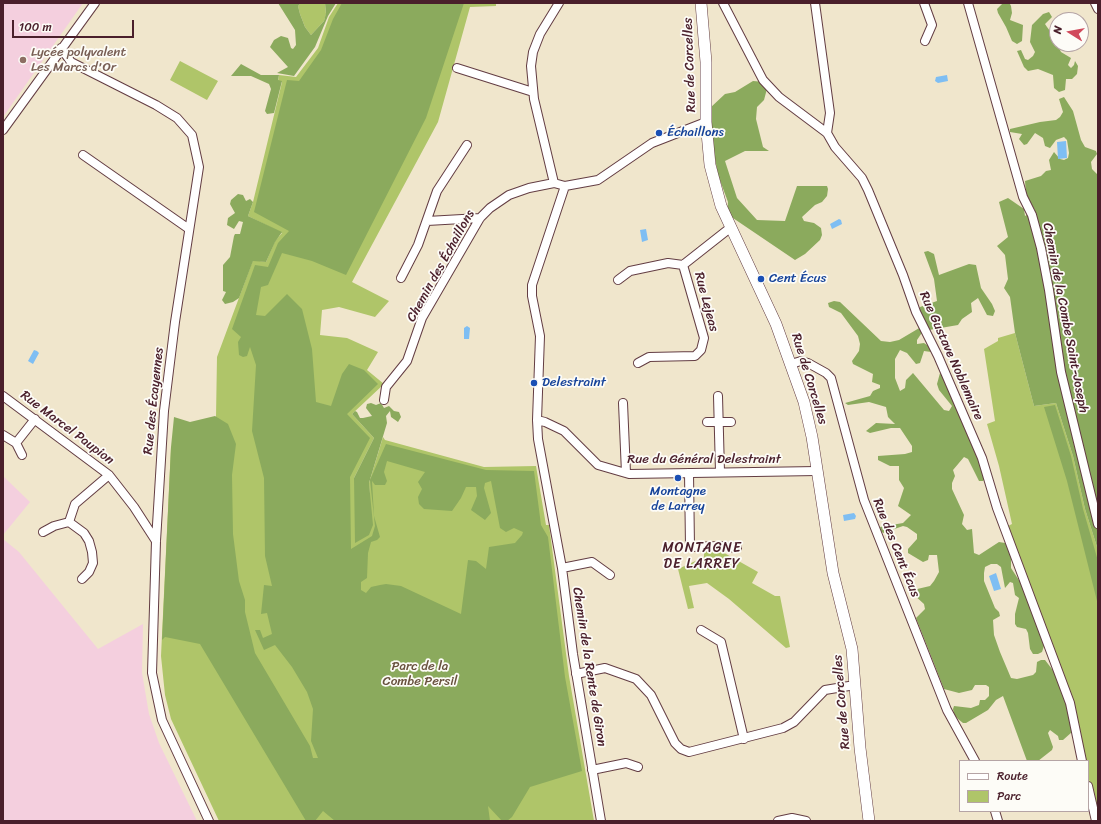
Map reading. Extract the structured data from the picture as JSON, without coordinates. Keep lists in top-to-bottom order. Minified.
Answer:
{"streets":{"main road":["Rue de Corcelles"],"street":["Chemin des Échaillons","Rue Lejeas","Chemin de la Combe Saint-Joseph","Rue Gustave Noblemaire","Rue des Écayennes","Rue Marcel Paupion","Rue du Général Delestraint","Rue des Cent Écus","Chemin de la Rente de Giron"]},"crossings":[["Rue de Corcelles","Chemin des Échaillons"],["Rue de Corcelles","Rue du Général Delestraint"],["Rue de Corcelles","Rue des Cent Écus"],["Chemin des Échaillons","Chemin de la Rente de Giron"],["Rue des Écayennes","Rue Marcel Paupion"],["Rue du Général Delestraint","Chemin de la Rente de Giron"]],"districts":["MONTAGNE DE LARREY"],"parks":["Parc de la Combe Persil"],"places":["Lycée polyvalent Les Marcs d'Or","Échaillons","Cent Écus","Delestraint","Montagne de Larrey"],"legend":["Route","Parc"],"scale_bar":"100 m","north":"left"}
